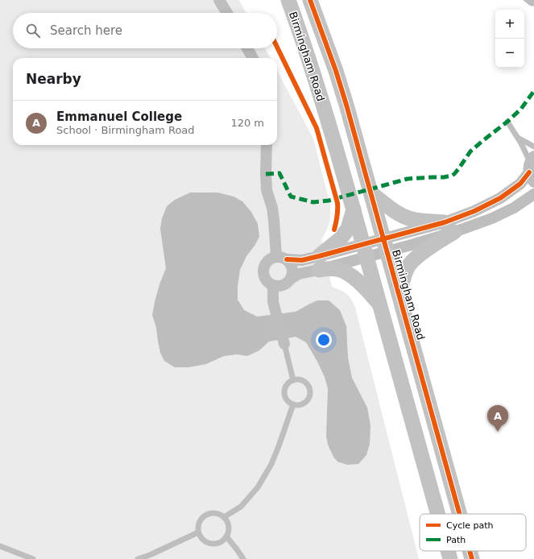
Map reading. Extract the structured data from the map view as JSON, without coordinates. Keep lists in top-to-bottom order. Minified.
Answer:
{"streets":{"street":["Birmingham Road"]},"legend":["Cycle path","Path"],"page":{"map_buttons":["+","−"],"search":"Search here","heading":"Nearby","list":[{"mark":"A","name":"Emmanuel College","note":"School · Birmingham Road","value":"120 m"}],"pins":"A"}}
